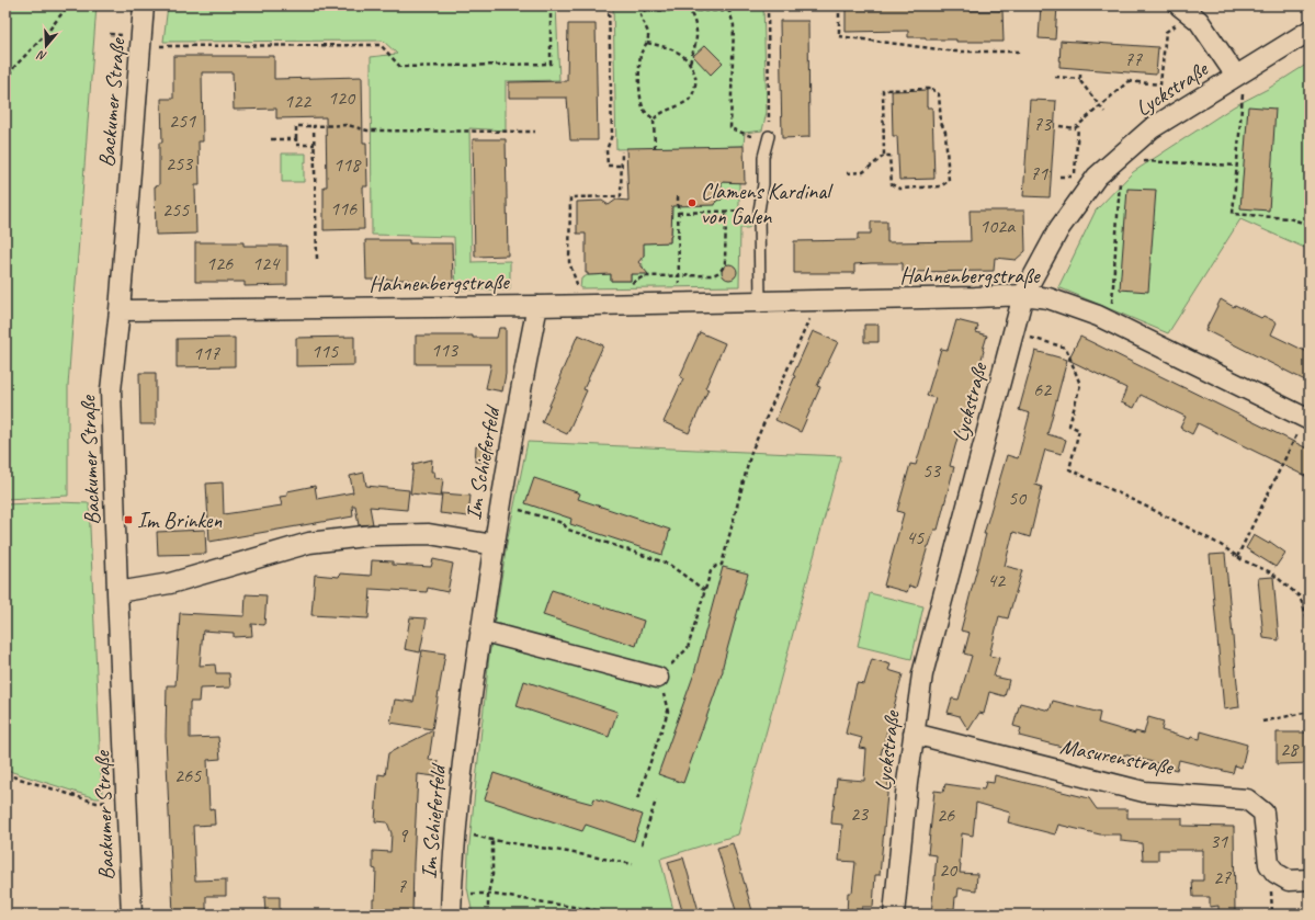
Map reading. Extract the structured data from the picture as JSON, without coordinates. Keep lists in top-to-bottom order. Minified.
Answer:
{"streets":{"street":["Lyckstraße","Backumer Straße","Hahnenbergstraße","Im Schieferfeld","Masurenstraße"]},"crossings":[["Lyckstraße","Hahnenbergstraße"],["Lyckstraße","Masurenstraße"],["Backumer Straße","Hahnenbergstraße"],["Hahnenbergstraße","Im Schieferfeld"]],"places":{"other":["Clamens Kardinal von Galen"],"transit":["Im Brinken"]},"house_numbers":["77","120","122","251","73","253","118","71","116","255","102a","126","124","113","115","117","62","53","50","45","42","28","265","23","26","9","31","20","27","7"],"north":"bottom"}
